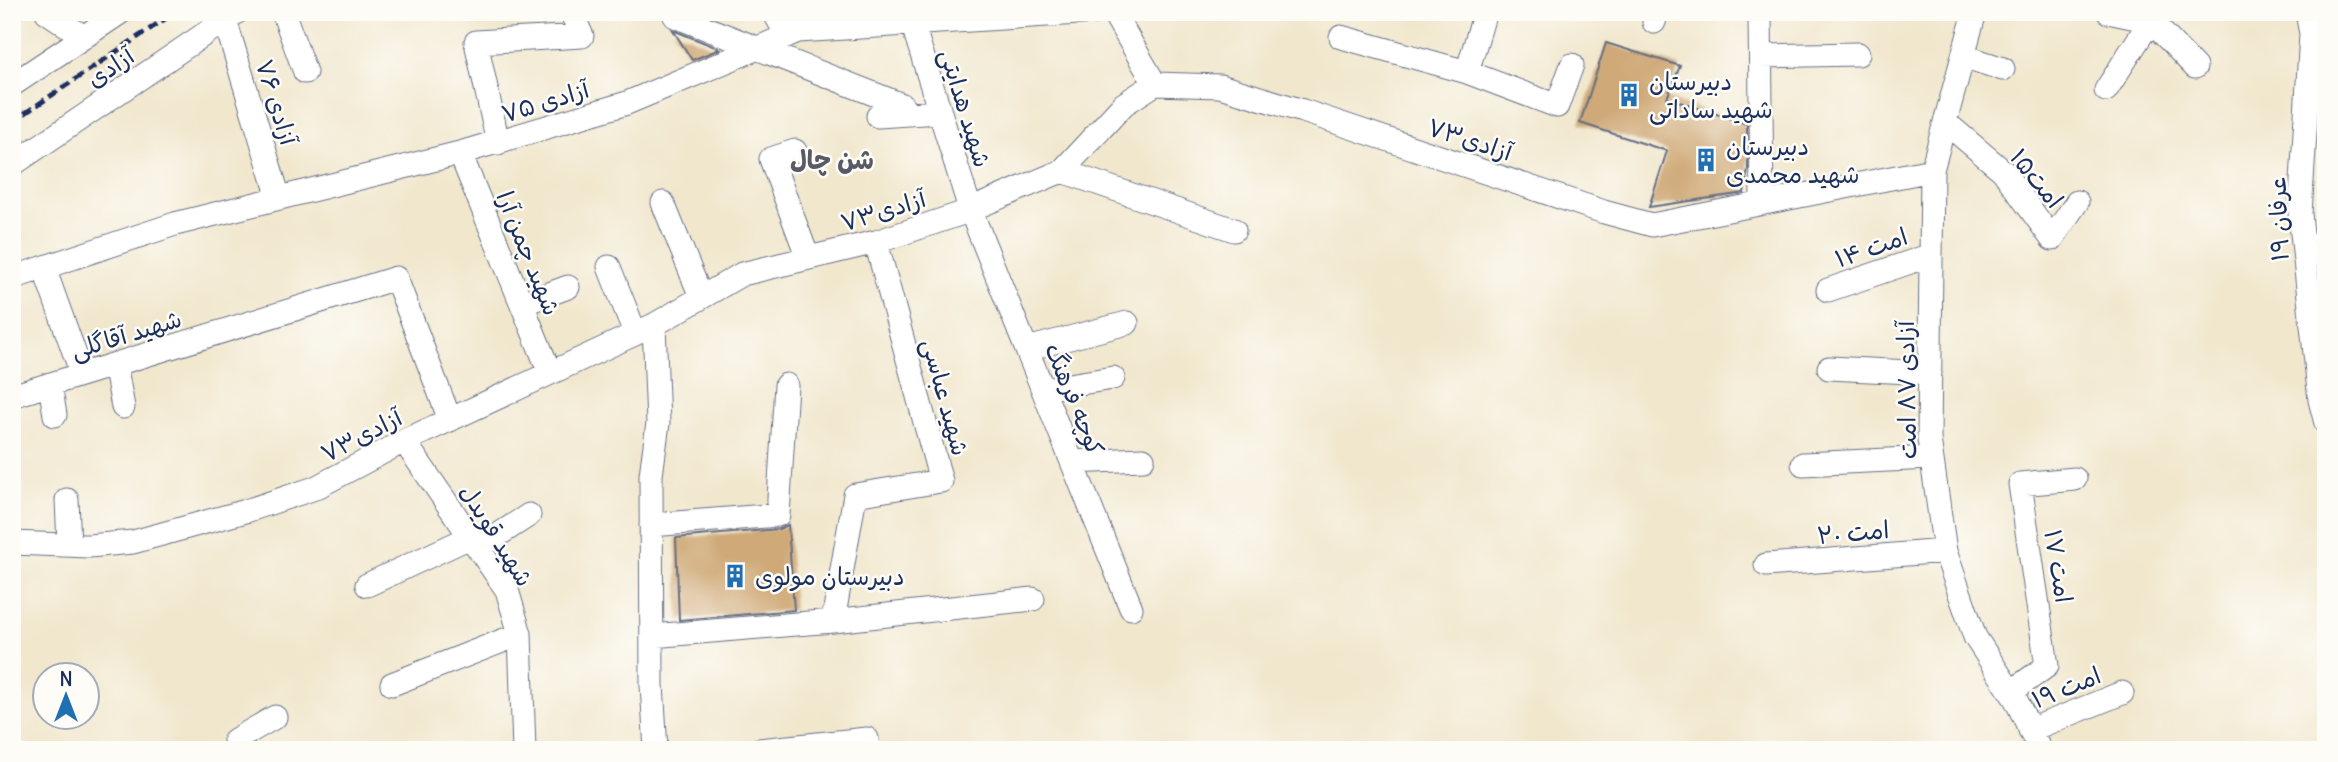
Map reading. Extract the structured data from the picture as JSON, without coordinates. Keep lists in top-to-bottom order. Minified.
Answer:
{"streets":{"street":["آزادی","آزادی ۷۵","آزادی ۷۶","شهید هدایتی","آزادی۷۳","امت۱۵","عرفان ۱۹","امت ۱۴","شهید چمن آرا","شهید آقاگلی","آزادی ۸۷ امت","شهید عباسی","کوچه فرهنگ","امت ۲۰","شهید قویدل","امت ۱۷","امت ۱۹"]},"crossings":[["آزادی","آزادی ۷۶"],["آزادی ۷۵","آزادی ۷۶"],["آزادی ۷۵","شهید هدایتی"],["آزادی ۷۵","شهید چمن آرا"],["شهید هدایتی","آزادی۷۳"],["شهید هدایتی","کوچه فرهنگ"],["آزادی۷۳","شهید چمن آرا"],["آزادی۷۳","شهید آقاگلی"],["آزادی۷۳","آزادی ۸۷ امت"],["آزادی۷۳","شهید عباسی"],["آزادی۷۳","کوچه فرهنگ"],["آزادی۷۳","شهید قویدل"],["امت۱۵","آزادی ۸۷ امت"],["امت ۱۴","آزادی ۸۷ امت"],["آزادی ۸۷ امت","امت ۲۰"],["آزادی ۸۷ امت","امت ۱۷"],["آزادی ۸۷ امت","امت ۱۹"]],"districts":["شن چال"],"places":{"building":["دبیرستان شهید ساداتی","دبیرستان شهید محمدی","دبیرستان مولوی"]},"north":"top"}
